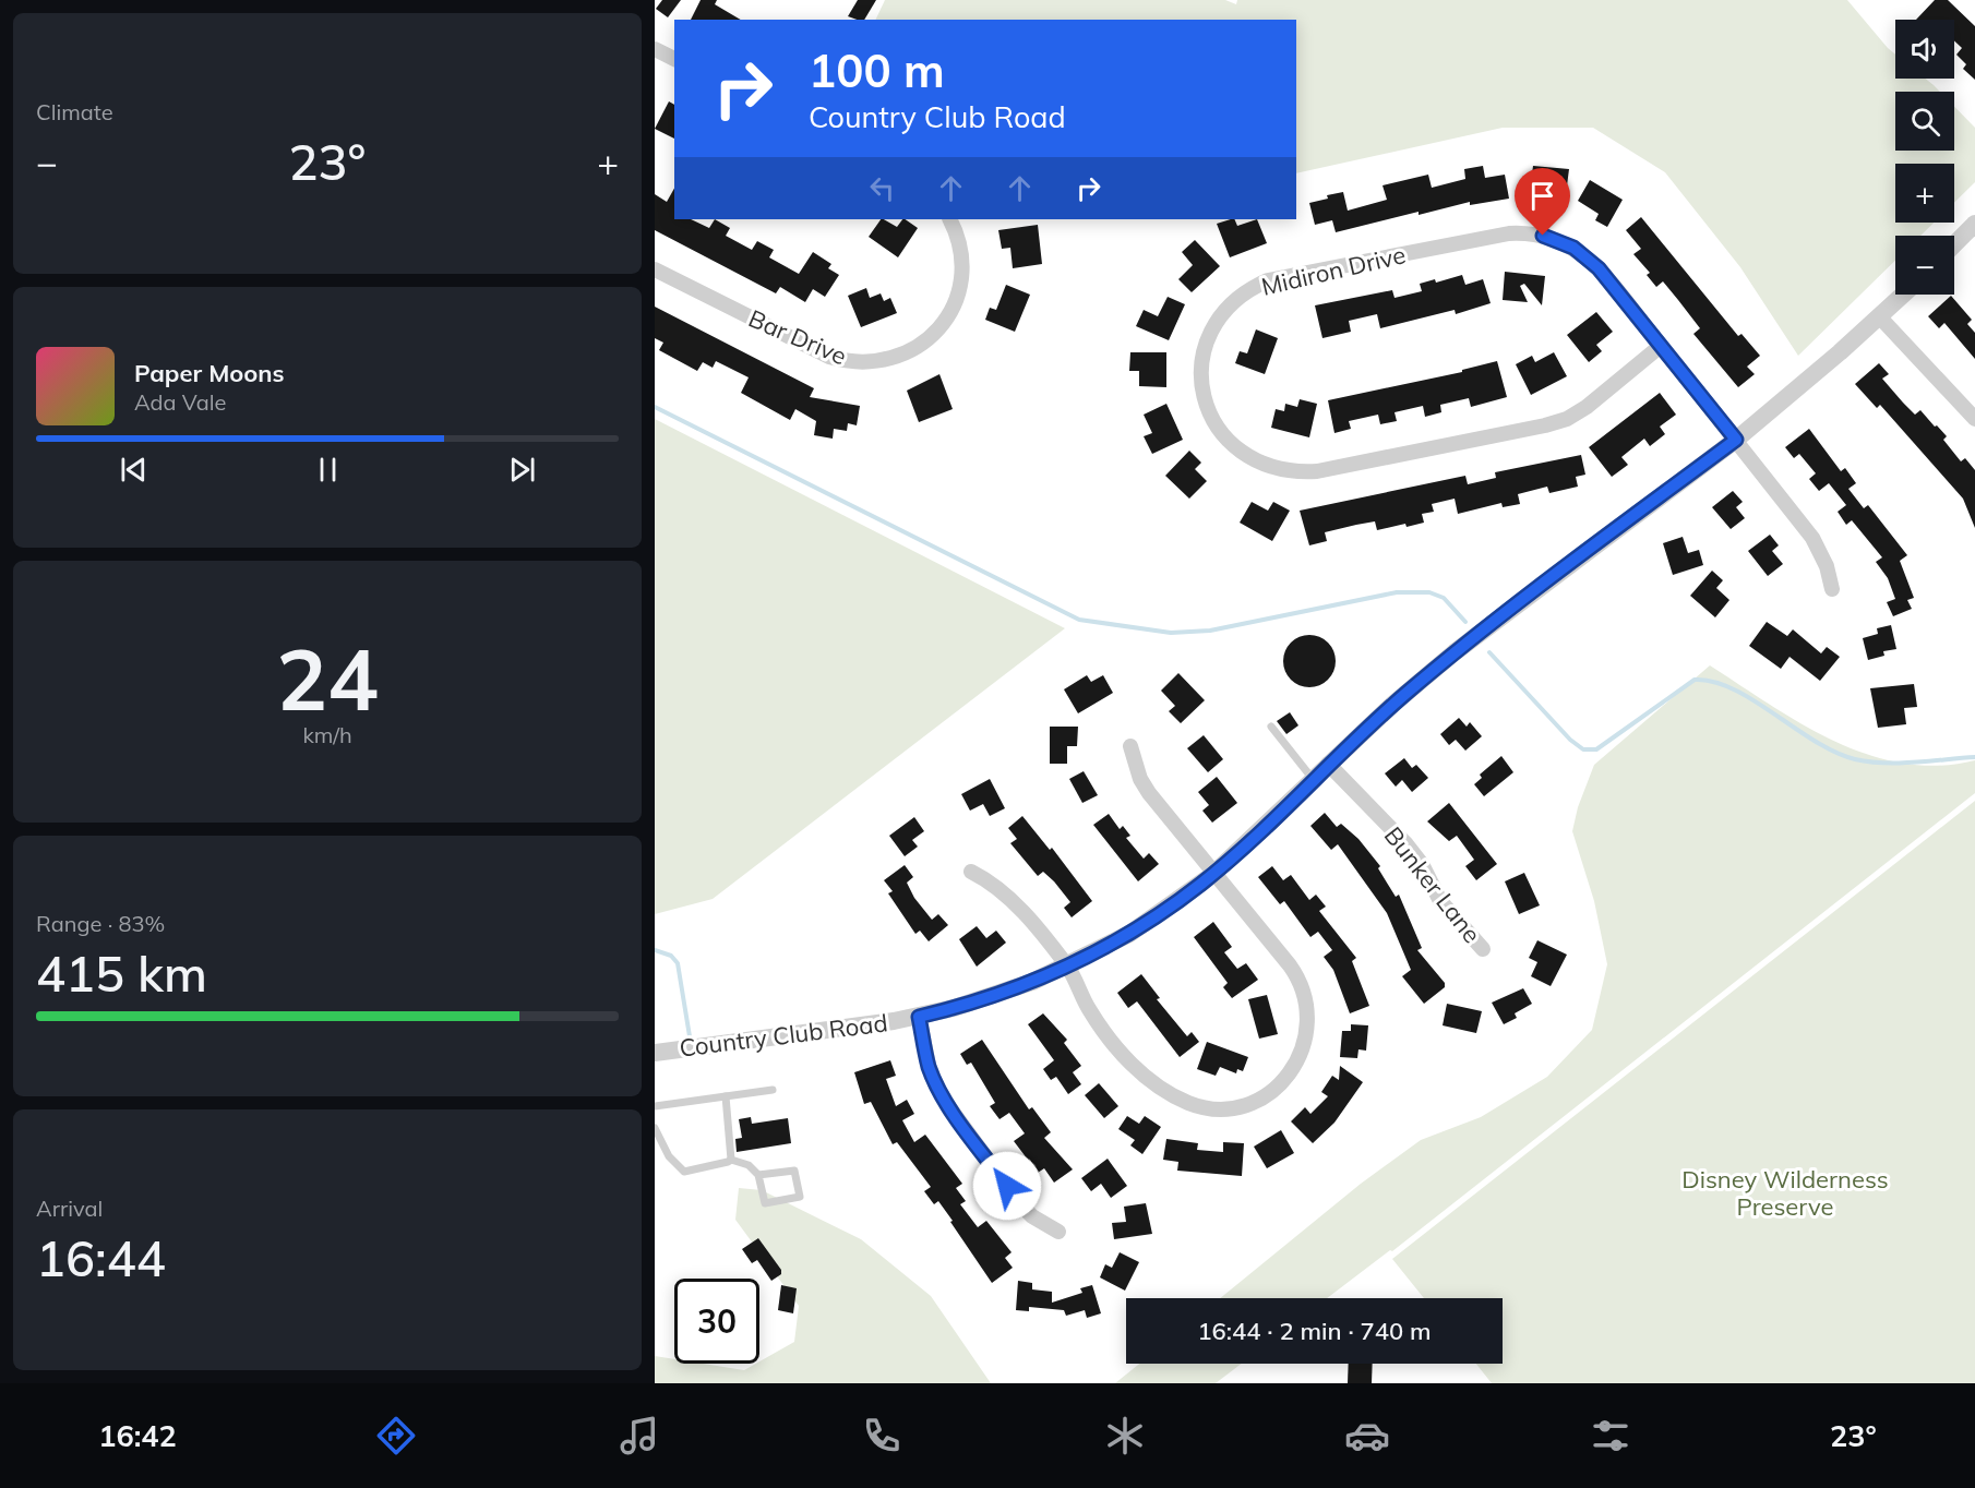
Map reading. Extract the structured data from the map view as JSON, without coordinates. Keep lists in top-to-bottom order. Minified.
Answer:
{"streets":{"street":["Midiron Drive","Bar Drive","Bunker Lane","Country Club Road"]},"crossings":[["Midiron Drive","Country Club Road"],["Bunker Lane","Country Club Road"]],"parks":["Disney Wilderness Preserve"],"page":{"tile":["Climate",["24","km/h"],["Range · 83%","415 km"],["Arrival","16:44"]],"map_buttons":["+","−"],"turn":["100 m","Country Club Road"],"heat":["−","23°","+"],"song":["Paper Moons","Ada Vale"],"limit":"30","trip":"16:44 · 2 min · 740 m","tabs":["16:42","23°"]}}
